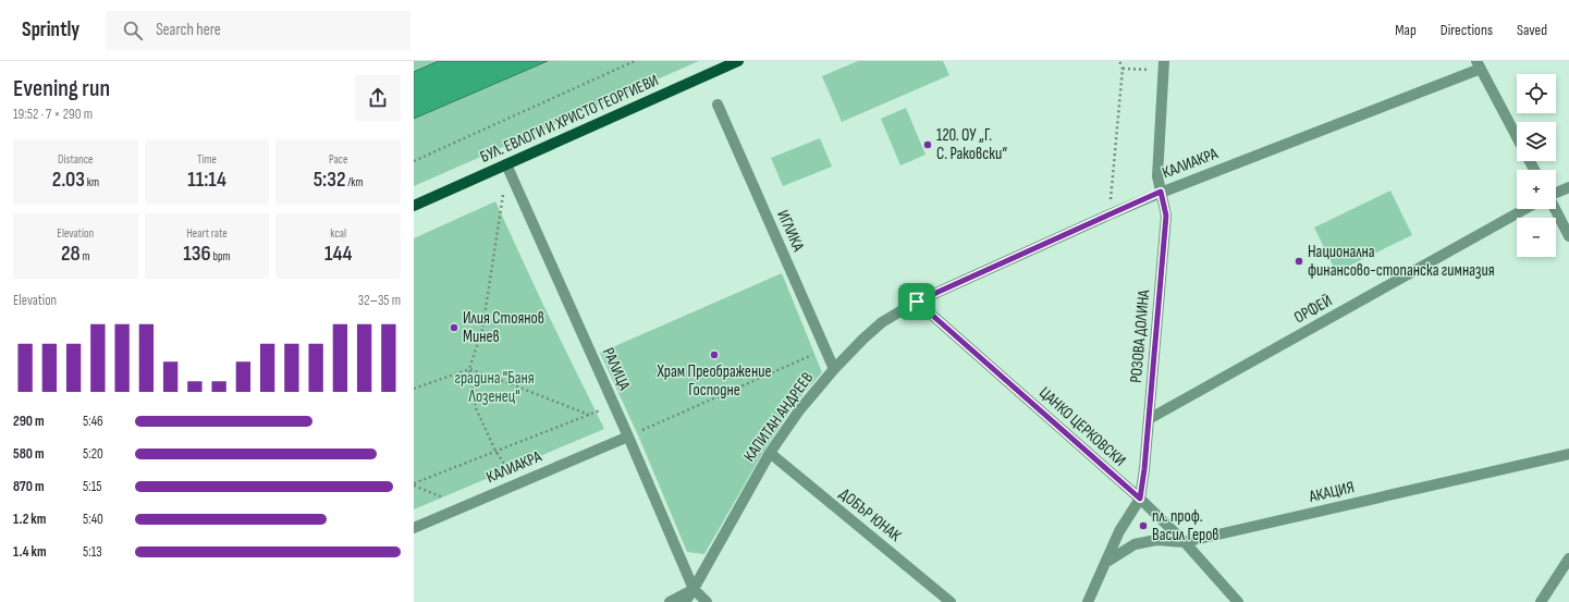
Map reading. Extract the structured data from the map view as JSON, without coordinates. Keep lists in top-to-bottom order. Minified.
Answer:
{"streets":{"main road":["БУЛ. ЕВЛОГИ И ХРИСТО ГЕОРГИЕВИ"],"street":["КАЛИАКРА","ИГЛИКА","ОРФЕЙ","РОЗОВА ДОЛИНА","РАЛИЦА","КАПИТАН АНДРЕЕВ","ЦАНКО ЦЕРКОВСКИ","АКАЦИЯ","ДОБЪР ЮНАК"]},"crossings":[["БУЛ. ЕВЛОГИ И ХРИСТО ГЕОРГИЕВИ","РАЛИЦА"],["КАЛИАКРА","РОЗОВА ДОЛИНА"],["КАЛИАКРА","РАЛИЦА"],["КАЛИАКРА","КАПИТАН АНДРЕЕВ"],["КАЛИАКРА","ЦАНКО ЦЕРКОВСКИ"],["ИГЛИКА","КАПИТАН АНДРЕЕВ"],["ОРФЕЙ","РОЗОВА ДОЛИНА"],["РОЗОВА ДОЛИНА","ЦАНКО ЦЕРКОВСКИ"],["РОЗОВА ДОЛИНА","АКАЦИЯ"],["РАЛИЦА","КАПИТАН АНДРЕЕВ"],["КАПИТАН АНДРЕЕВ","ЦАНКО ЦЕРКОВСКИ"],["КАПИТАН АНДРЕЕВ","ДОБЪР ЮНАК"],["ЦАНКО ЦЕРКОВСКИ","АКАЦИЯ"]],"parks":["градина \"Баня Лозенец\""],"places":["120. ОУ „Г. С. Раковски“","Национална финансово-стопанска гимназия","Илия Стоянов Минев","Храм Преображение Господне","пл. проф. Васил Геров"],"page":{"header":"Sprintly","search":"Search here","nav":["Map","Directions","Saved"],"heading":["Evening run","19:52 · 7 × 290 m"],"map_buttons":["+","−"],"stats":[["Distance","2.03 km"],["Time","11:14"],["Pace","5:32 /km"],["Elevation","28 m"],["Heart rate","136 bpm"],["kcal","144"]],"chart":["Elevation","32–35 m"],"list":[{"name":"290 m","note":"5:46"},{"name":"580 m","note":"5:20"},{"name":"870 m","note":"5:15"},{"name":"1.2 km","note":"5:40"},{"name":"1.4 km","note":"5:13"}]}}
